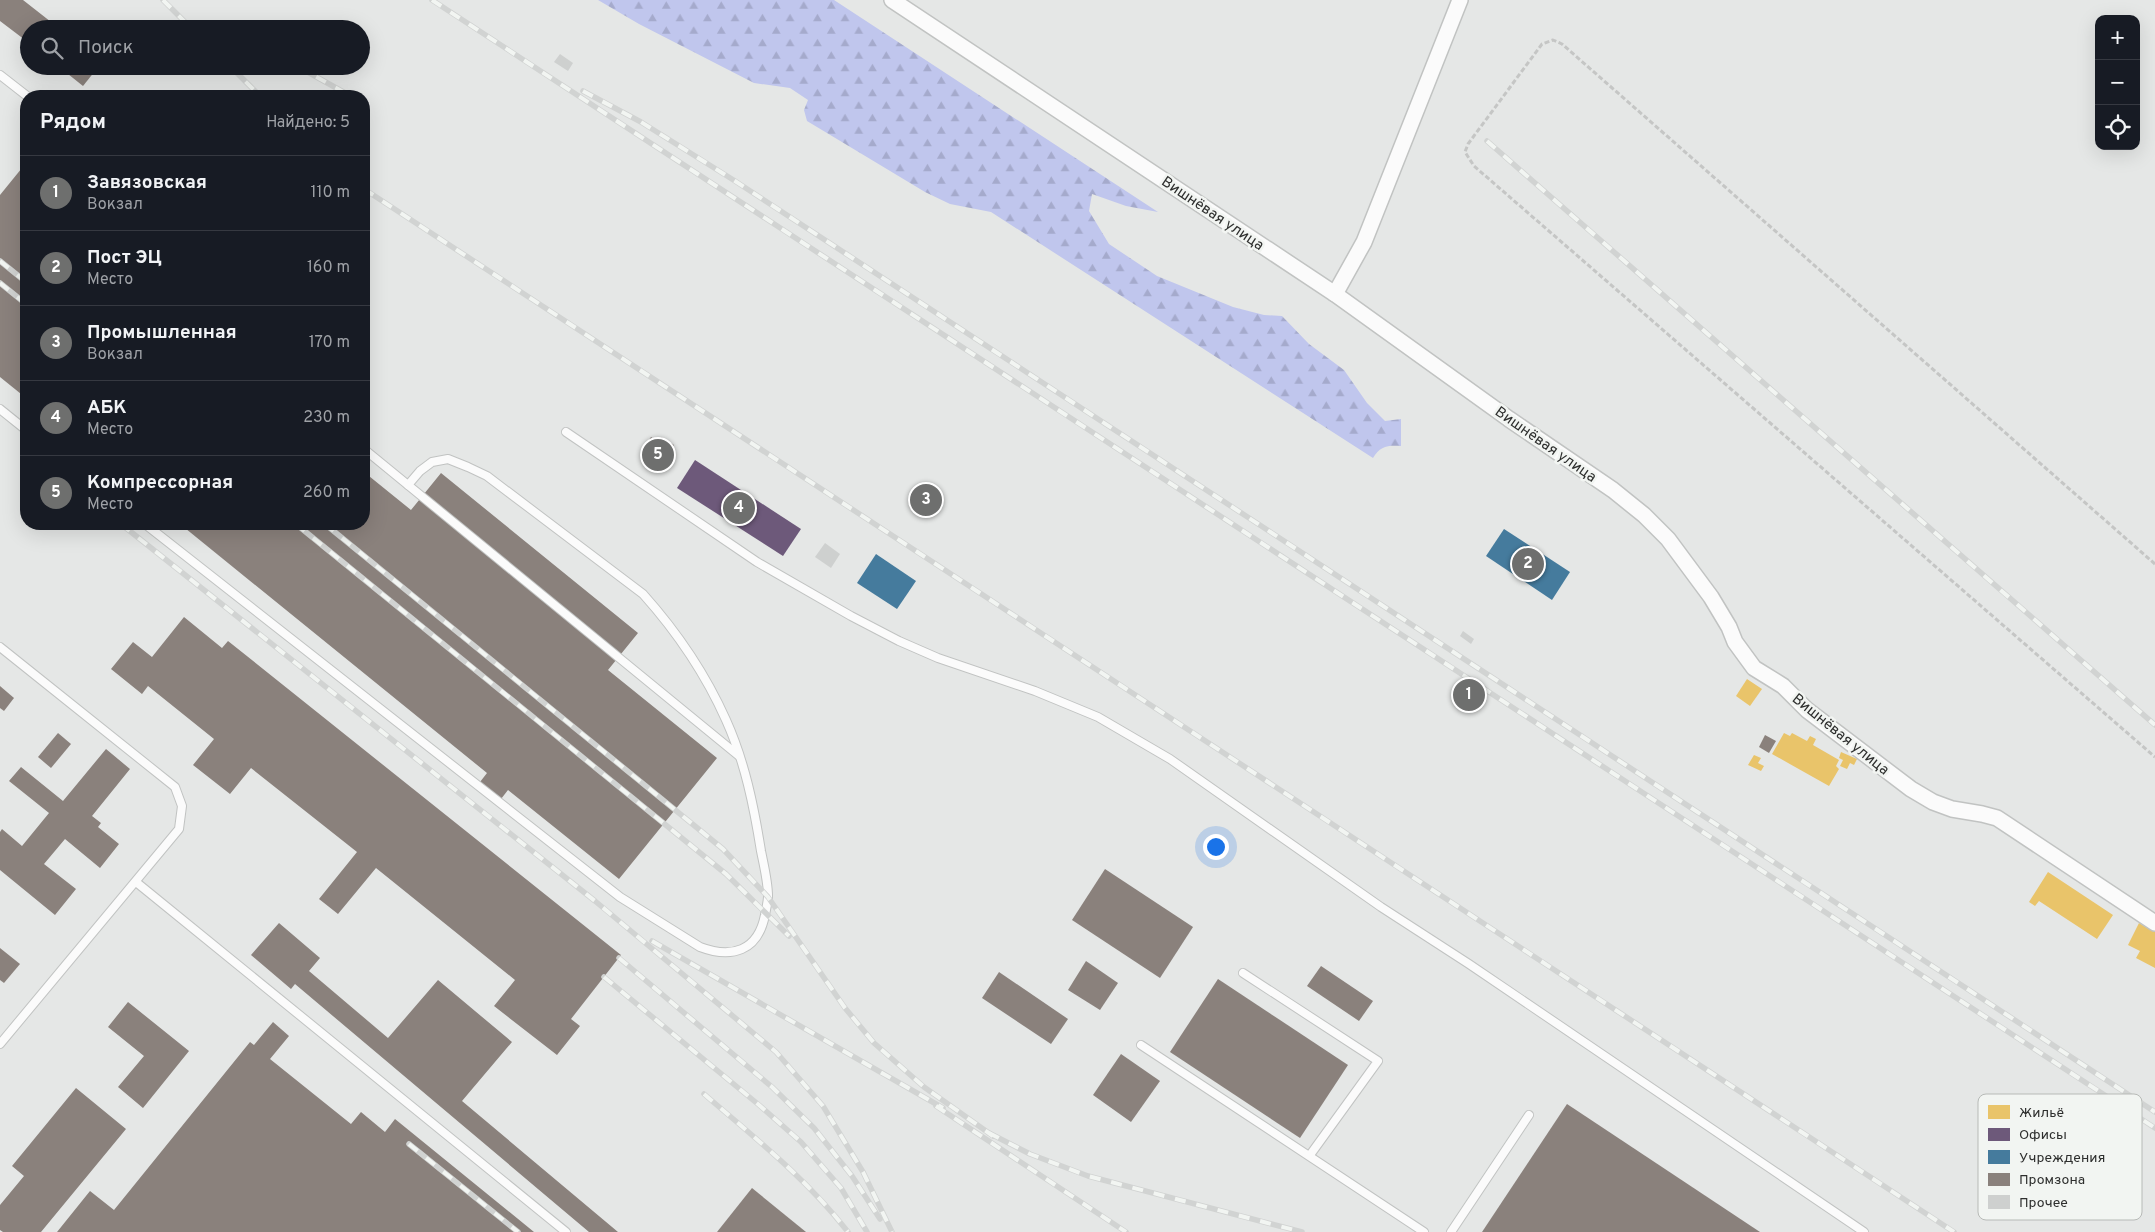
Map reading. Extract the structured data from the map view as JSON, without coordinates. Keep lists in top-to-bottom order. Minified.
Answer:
{"streets":{"street":["Вишнёвая улица"]},"legend":["Жильё","Офисы","Учреждения","Промзона","Прочее"],"page":{"map_buttons":["+","−"],"search":"Поиск","heading":["Рядом","Найдено: 5"],"list":[{"mark":"1","name":"Завязовская","note":"Вокзал","value":"110 m"},{"mark":"2","name":"Пост ЭЦ","note":"Место","value":"160 m"},{"mark":"3","name":"Промышленная","note":"Вокзал","value":"170 m"},{"mark":"4","name":"АБК","note":"Место","value":"230 m"},{"mark":"5","name":"Компрессорная","note":"Место","value":"260 m"}],"pins":["5","3","4","2","1"]}}
